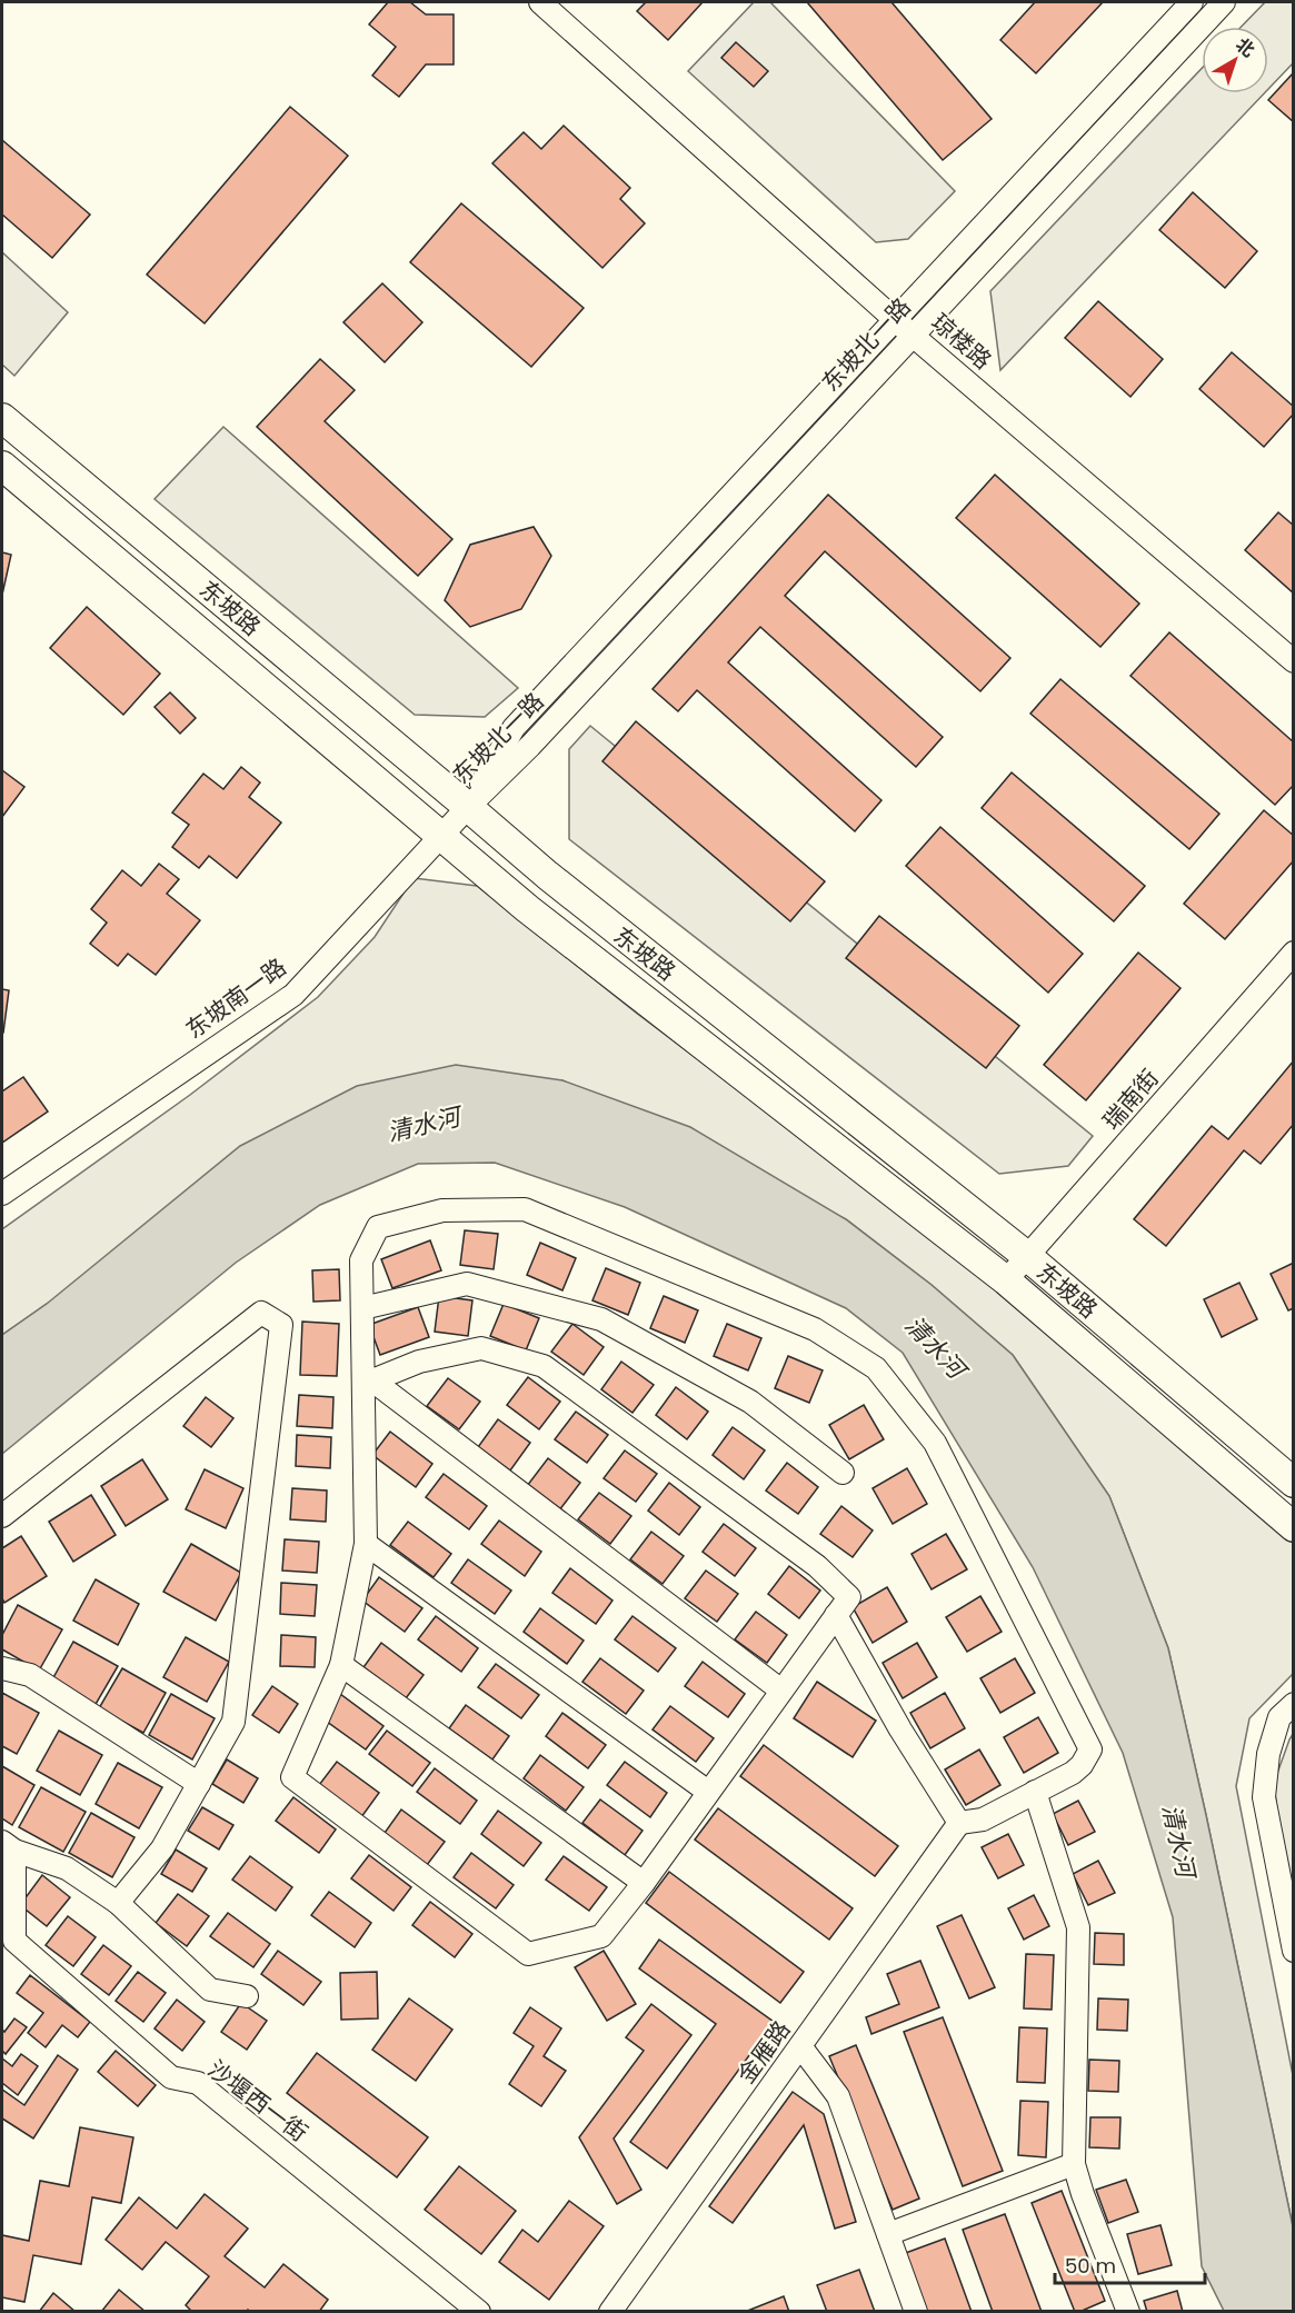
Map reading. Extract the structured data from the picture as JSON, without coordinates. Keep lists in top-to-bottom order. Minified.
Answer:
{"streets":{"main road":["东坡路"],"street":["琼楼路","东坡北一路","东坡南一路","瑞南街","金雁路","沙堰西一街"]},"crossings":[["琼楼路","东坡北一路"],["东坡北一路","东坡路"],["东坡北一路","东坡南一路"],["东坡路","东坡南一路"],["东坡路","瑞南街"]],"water":["清水河"],"scale_bar":"50 m","north":"top right"}
